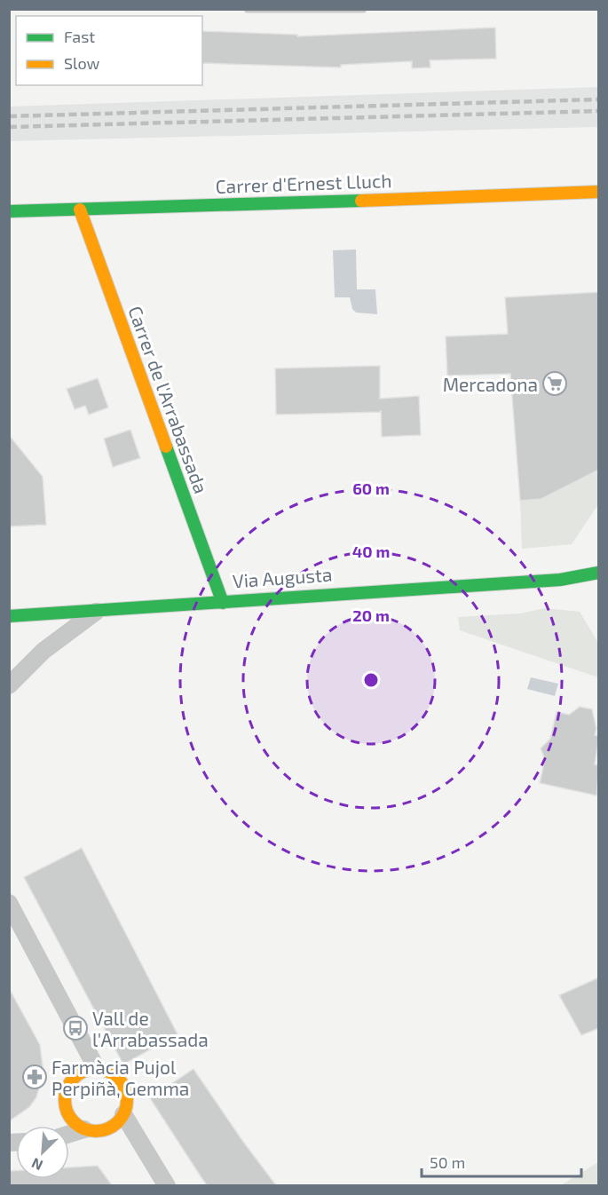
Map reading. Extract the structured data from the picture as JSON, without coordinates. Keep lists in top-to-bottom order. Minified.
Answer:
{"streets":{"street":["Carrer d'Ernest Lluch","Carrer de l'Arrabassada","Via Augusta"]},"crossings":[["Carrer d'Ernest Lluch","Carrer de l'Arrabassada"],["Carrer de l'Arrabassada","Via Augusta"]],"places":{"supermarket":["Mercadona"],"bus stop":["Vall de l'Arrabassada"],"pharmacy":["Farmàcia Pujol Perpiñà, Gemma"]},"legend":["Fast","Slow"],"scale_bar":"50 m","north":"bottom left","rings":["60 m","40 m","20 m"]}
